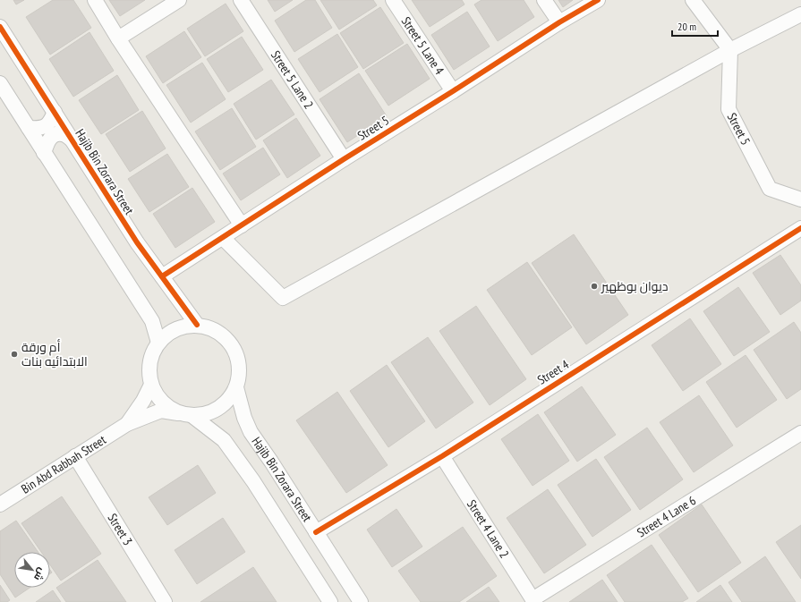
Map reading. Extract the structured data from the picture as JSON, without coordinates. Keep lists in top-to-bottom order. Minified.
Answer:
{"streets":{"street":["Street 5 Lane 4","Street 5 Lane 2","Street 5","Hajib Bin Zorara Street","Street 4","Bin Abd Rabbah Street","Street 4 Lane 6","Street 4 Lane 2","Street 3"]},"crossings":[["Street 5 Lane 4","Street 5"],["Street 5 Lane 2","Street 5"],["Street 5","Hajib Bin Zorara Street"],["Hajib Bin Zorara Street","Street 4"],["Hajib Bin Zorara Street","Bin Abd Rabbah Street"],["Street 4","Street 4 Lane 2"],["Bin Abd Rabbah Street","Street 3"],["Street 4 Lane 6","Street 4 Lane 2"]],"places":["ديوان بوظهير","أم ورقة الابتدائيه بنات"],"scale_bar":"20 m","north":"bottom right"}
